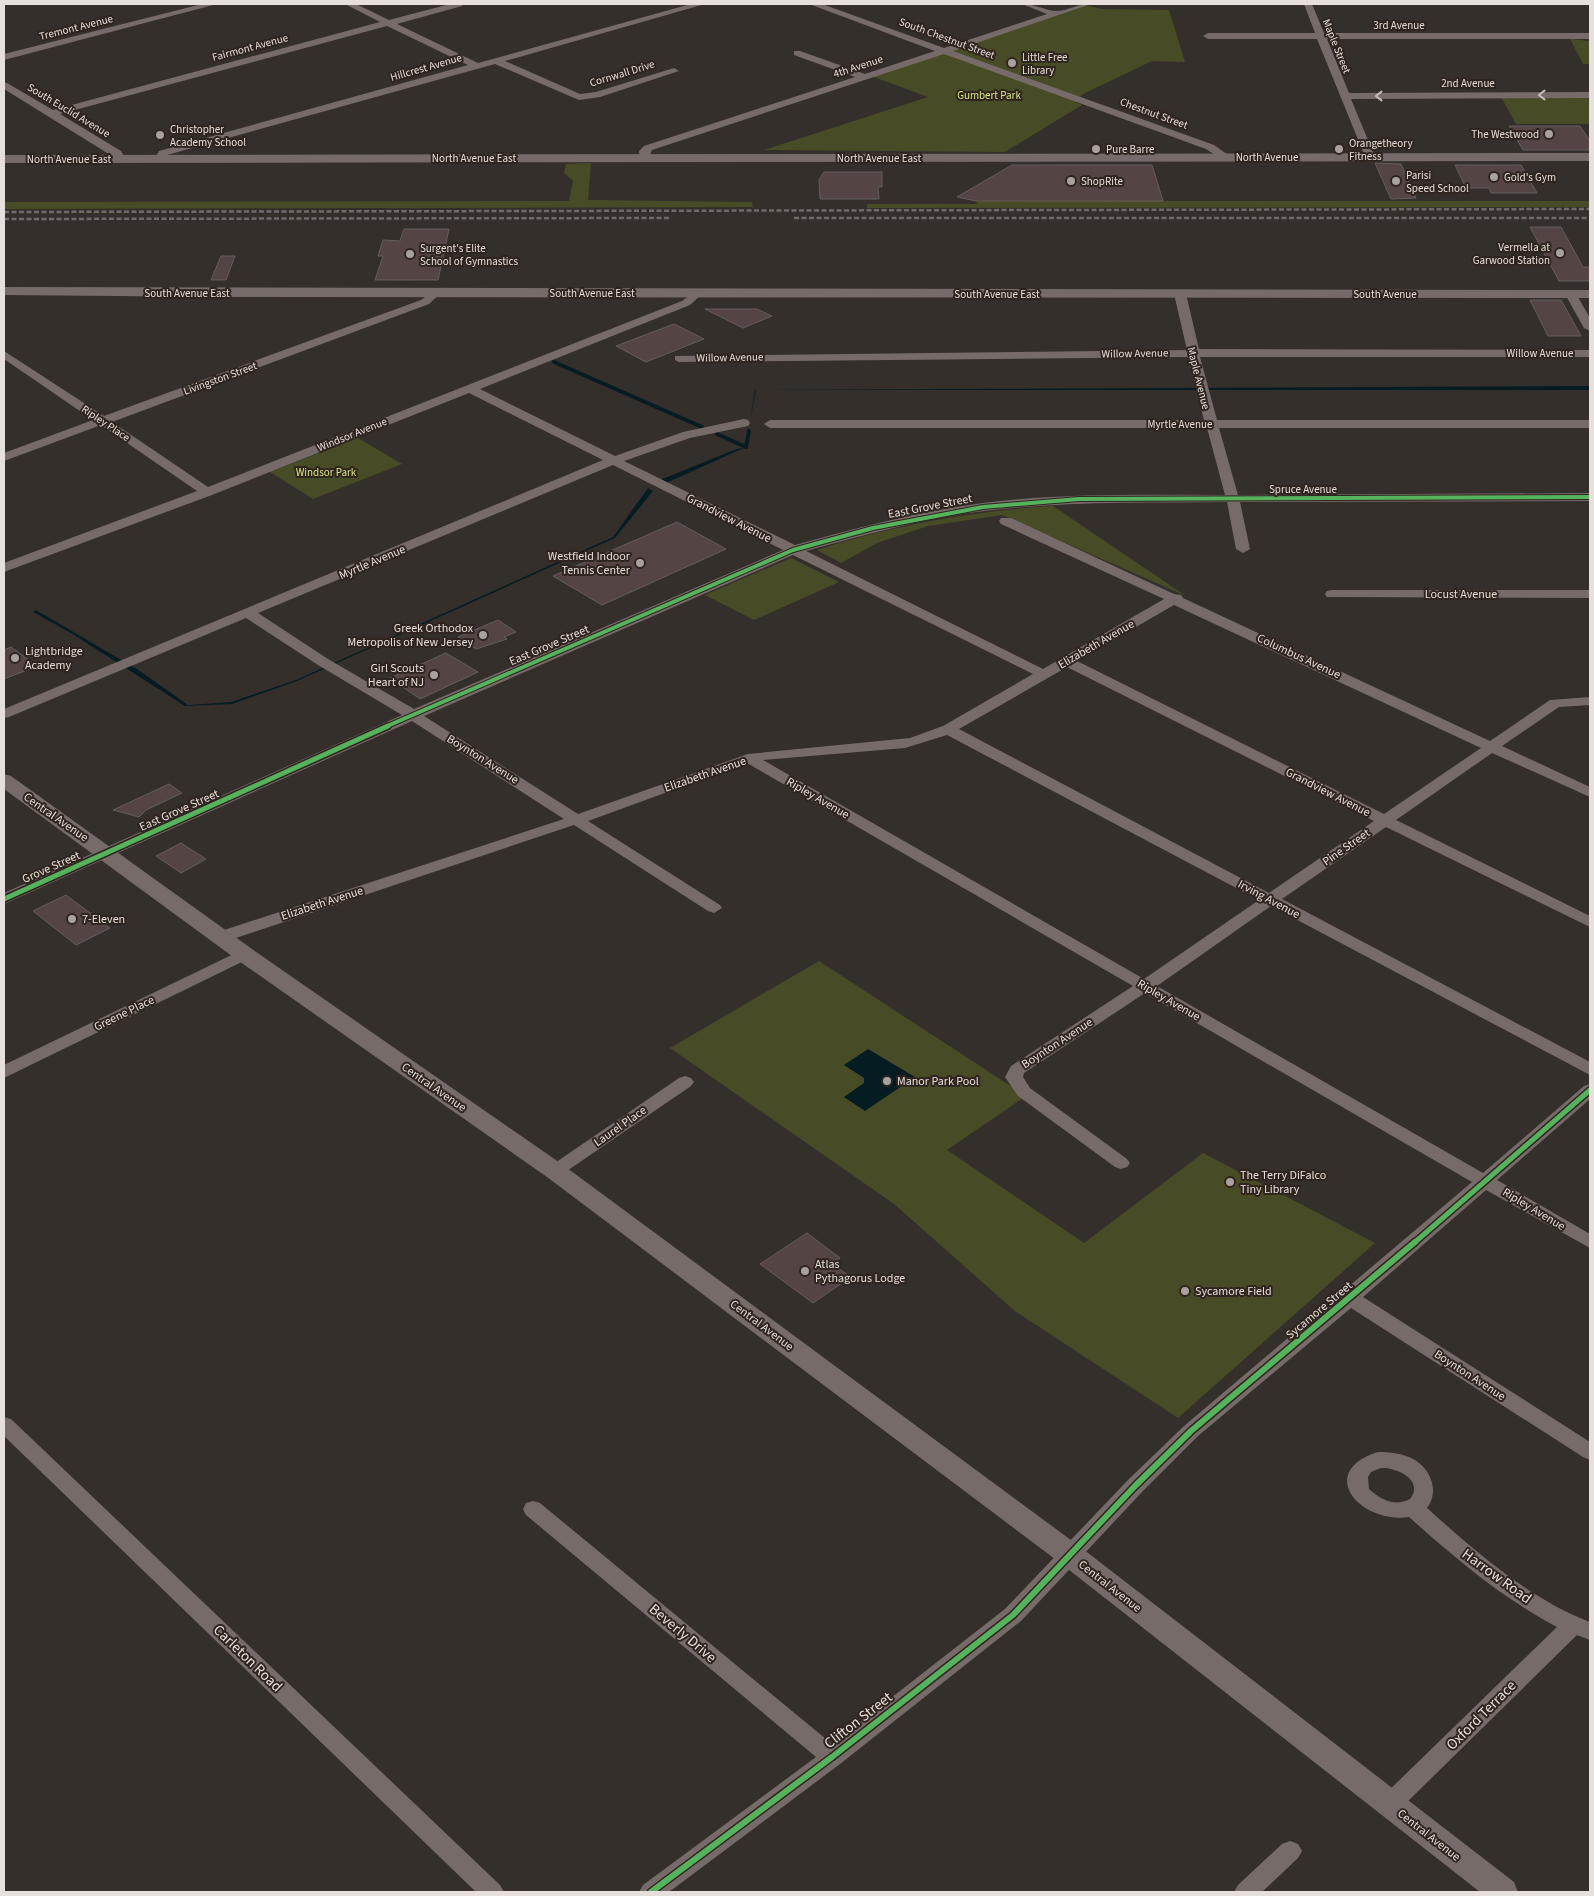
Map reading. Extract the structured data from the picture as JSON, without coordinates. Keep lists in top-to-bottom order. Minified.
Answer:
{"streets":{"main road":["North Avenue","North Avenue East","South Avenue East","South Avenue","Central Avenue"],"street":["3rd Avenue","Tremont Avenue","South Chestnut Street","Maple Street","Fairmont Avenue","4th Avenue","Hillcrest Avenue","Cornwall Drive","2nd Avenue","South Euclid Avenue","Chestnut Street","Willow Avenue","Livingston Street","Maple Avenue","Ripley Place","Myrtle Avenue","Windsor Avenue","Spruce Avenue","East Grove Street","Grandview Avenue","Locust Avenue","Elizabeth Avenue","Columbus Avenue","Boynton Avenue","Ripley Avenue","Pine Street","Grove Street","Irving Avenue","Greene Place","Laurel Place","Sycamore Street","Harrow Road","Beverly Drive","Carleton Road","Oxford Terrace","Clifton Street"]},"crossings":[["3rd Avenue","Maple Street"],["South Chestnut Street","4th Avenue"],["South Chestnut Street","Chestnut Street"],["Maple Street","2nd Avenue"],["Fairmont Avenue","South Euclid Avenue"],["4th Avenue","North Avenue East"],["Hillcrest Avenue","Cornwall Drive"],["Hillcrest Avenue","North Avenue East"],["South Euclid Avenue","North Avenue East"],["Chestnut Street","North Avenue"],["North Avenue","North Avenue East"],["South Avenue East","South Avenue"],["South Avenue East","Livingston Street"],["South Avenue East","Maple Avenue"],["South Avenue East","Windsor Avenue"],["South Avenue","Maple Avenue"],["Willow Avenue","Maple Avenue"],["Livingston Street","Ripley Place"],["Maple Avenue","Myrtle Avenue"],["Maple Avenue","Spruce Avenue"],["Ripley Place","Windsor Avenue"],["Myrtle Avenue","Grandview Avenue"],["Myrtle Avenue","Boynton Avenue"],["Windsor Avenue","Grandview Avenue"],["Spruce Avenue","East Grove Street"],["East Grove Street","Grandview Avenue"],["East Grove Street","Boynton Avenue"],["East Grove Street","Central Avenue"],["East Grove Street","Grove Street"],["Grandview Avenue","Elizabeth Avenue"],["Grandview Avenue","Pine Street"],["Elizabeth Avenue","Columbus Avenue"],["Elizabeth Avenue","Boynton Avenue"],["Elizabeth Avenue","Ripley Avenue"],["Elizabeth Avenue","Central Avenue"],["Elizabeth Avenue","Irving Avenue"],["Columbus Avenue","Pine Street"],["Boynton Avenue","Ripley Avenue"],["Boynton Avenue","Pine Street"],["Boynton Avenue","Sycamore Street"],["Ripley Avenue","Pine Street"],["Ripley Avenue","Sycamore Street"],["Central Avenue","Grove Street"],["Central Avenue","Greene Place"],["Central Avenue","Laurel Place"],["Central Avenue","Sycamore Street"],["Central Avenue","Oxford Terrace"],["Central Avenue","Clifton Street"],["Pine Street","Irving Avenue"],["Sycamore Street","Clifton Street"],["Harrow Road","Oxford Terrace"],["Beverly Drive","Clifton Street"]],"one_way":["2nd Avenue"],"parks":["Gumbert Park","Windsor Park"],"places":["Little Free Library","The Westwood","Christopher Academy School","Pure Barre","Orangetheory Fitness","Gold's Gym","ShopRite","Parisi Speed School","Vermella at Garwood Station","Surgent's Elite School of Gymnastics","Westfield Indoor Tennis Center","Greek Orthodox Metropolis of New Jersey","Lightbridge Academy","Girl Scouts Heart of NJ","7-Eleven","Manor Park Pool","The Terry DiFalco Tiny Library","Atlas Pythagorus Lodge","Sycamore Field"]}
